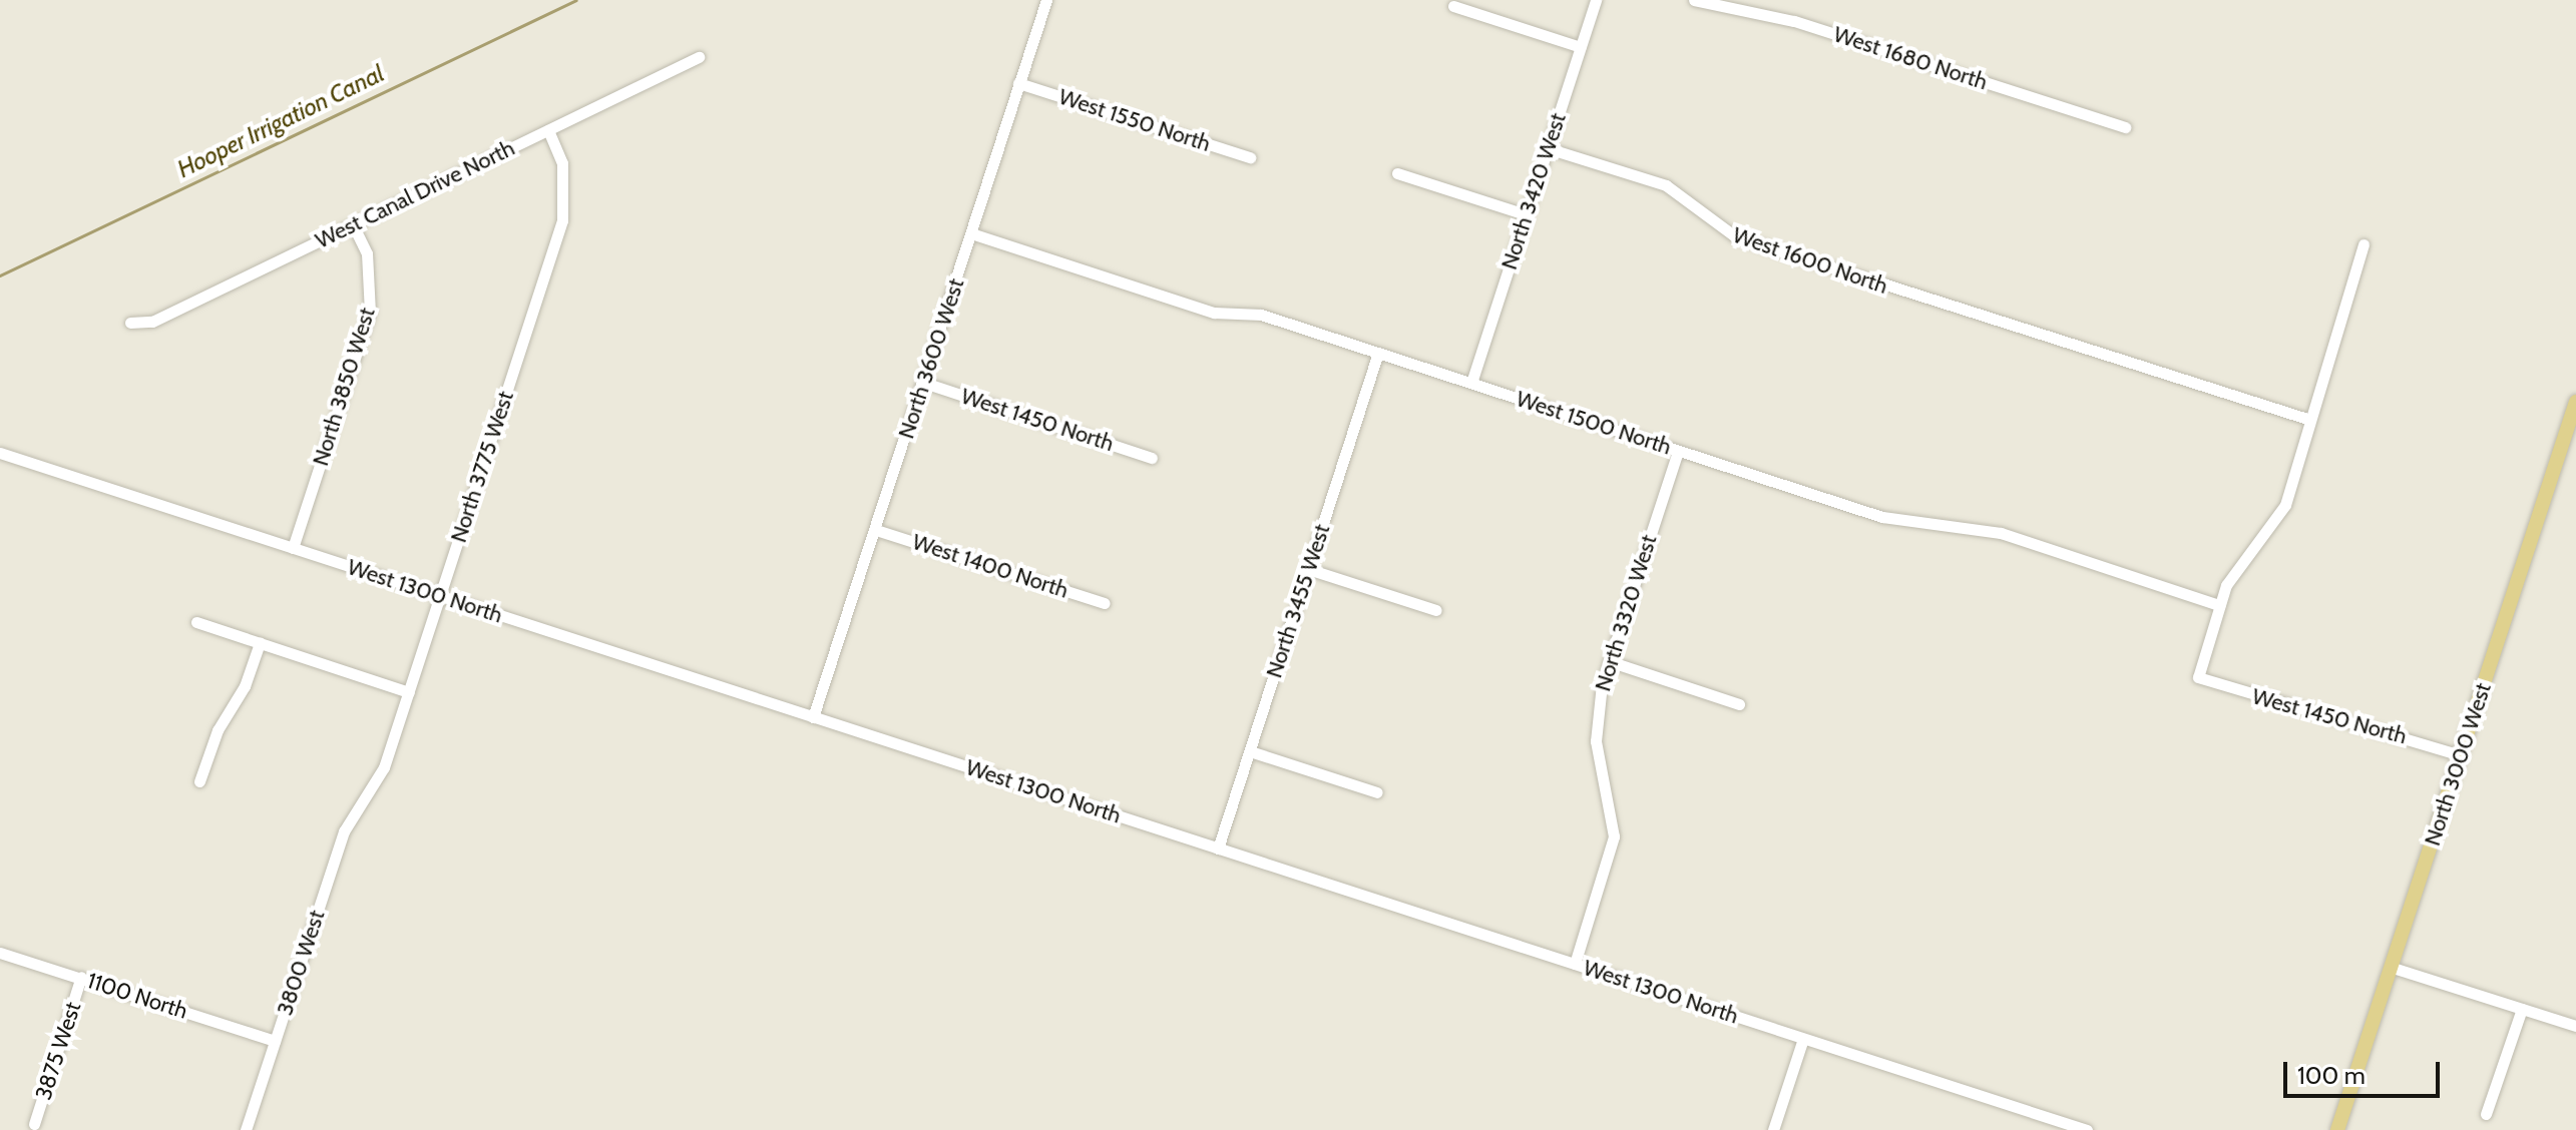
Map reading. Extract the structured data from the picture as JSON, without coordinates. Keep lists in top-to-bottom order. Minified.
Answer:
{"streets":{"main road":["North 3000 West"],"street":["West 1680 North","West 1550 North","North 3420 West","West Canal Drive North","West 1600 North","North 3600 West","North 3850 West","West 1450 North","West 1500 North","North 3775 West","West 1400 North","West 1300 North","North 3455 West","North 3320 West","3800 West","1100 North","3875 West"]},"crossings":[["West 1550 North","North 3600 West"],["North 3420 West","West 1600 North"],["North 3420 West","West 1500 North"],["West Canal Drive North","North 3850 West"],["West Canal Drive North","North 3775 West"],["North 3600 West","West 1450 North"],["North 3600 West","West 1500 North"],["North 3600 West","West 1400 North"],["North 3600 West","West 1300 North"],["North 3850 West","West 1300 North"],["West 1450 North","West 1500 North"],["West 1450 North","North 3000 West"],["West 1500 North","North 3455 West"],["West 1500 North","North 3320 West"],["North 3775 West","West 1300 North"],["North 3775 West","3800 West"],["West 1300 North","North 3455 West"],["West 1300 North","North 3320 West"],["3800 West","1100 North"],["1100 North","3875 West"]],"water":["Hooper Irrigation Canal"],"scale_bar":"100 m"}
